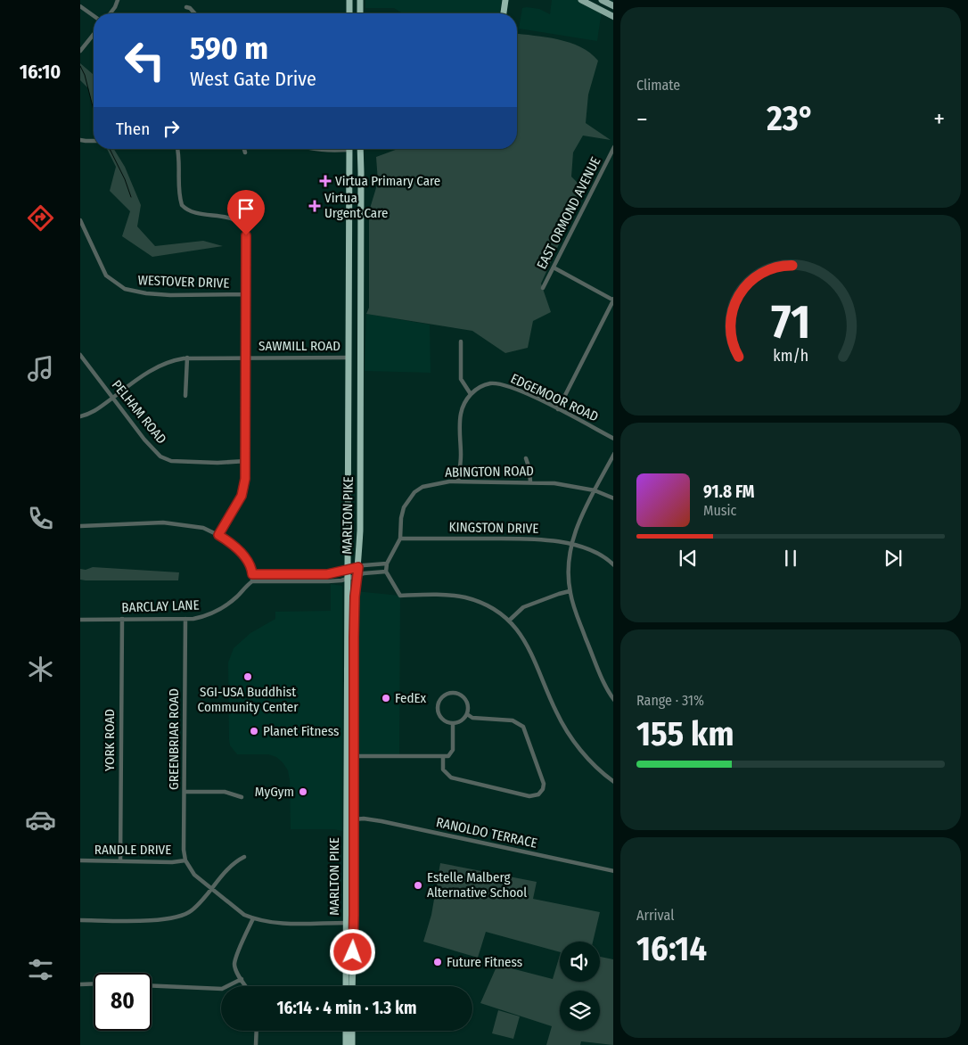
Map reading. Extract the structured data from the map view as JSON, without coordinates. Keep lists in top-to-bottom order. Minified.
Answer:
{"streets":{"highway":["MARLTON PIKE"],"street":["EAST ORMOND AVENUE","WESTOVER DRIVE","SAWMILL ROAD","EDGEMOOR ROAD","PELHAM ROAD","ABINGTON ROAD","KINGSTON DRIVE","BARCLAY LANE","GREENBRIAR ROAD","YORK ROAD","RANOLDO TERRACE","RANDLE DRIVE"]},"crossings":[["SAWMILL ROAD","PELHAM ROAD"],["SAWMILL ROAD","MARLTON PIKE"],["ABINGTON ROAD","KINGSTON DRIVE"],["MARLTON PIKE","RANOLDO TERRACE"],["BARCLAY LANE","GREENBRIAR ROAD"],["BARCLAY LANE","YORK ROAD"],["GREENBRIAR ROAD","RANDLE DRIVE"],["YORK ROAD","RANDLE DRIVE"]],"places":{"health":["Virtua Primary Care","Virtua Urgent Care"],"other":["SGI-USA Buddhist Community Center","FedEx","Planet Fitness","MyGym","Estelle Malberg Alternative School","Future Fitness"]},"page":{"tabs":"16:10","tile":["Climate",["Range · 31%","155 km"],["Arrival","16:14"]],"turn":["590 m","West Gate Drive"],"heat":["−","23°","+"],"then":"Then","song":["91.8 FM","Music"],"limit":"80","trip":"16:14 · 4 min · 1.3 km","gauge":["71","km/h"]}}
